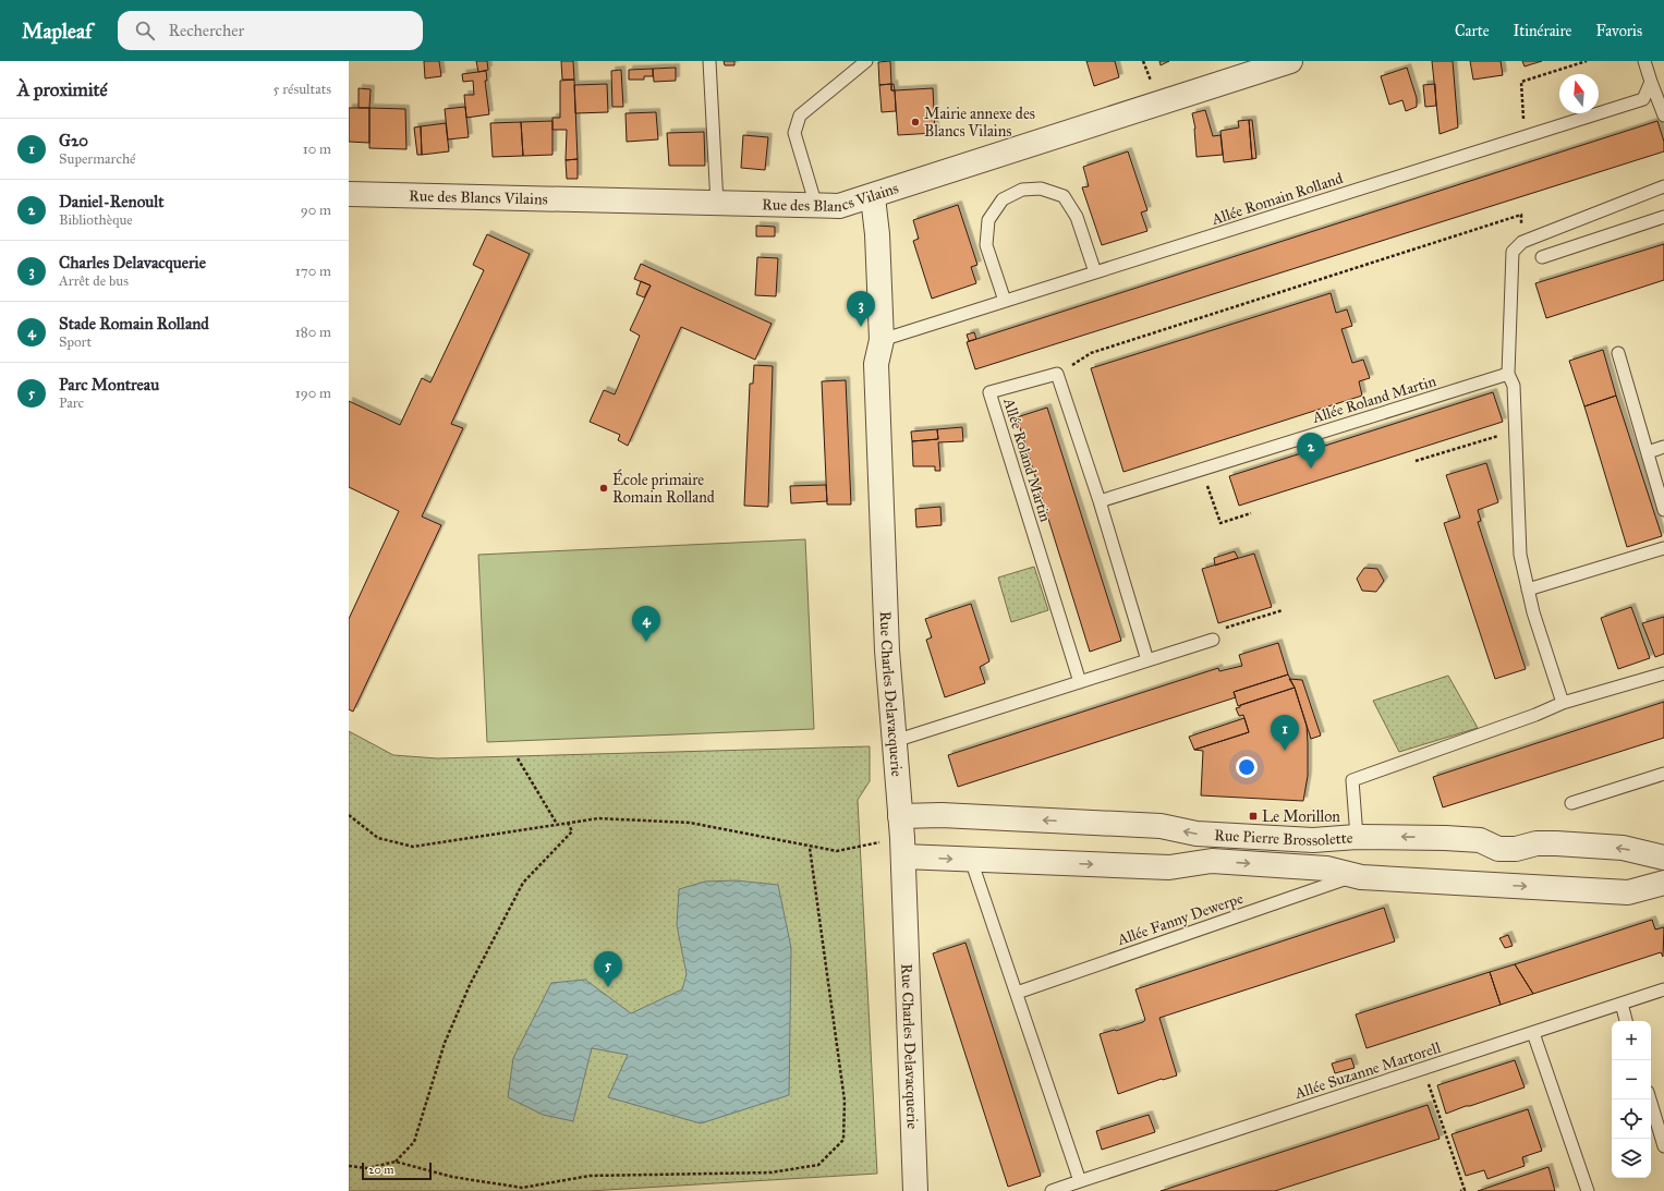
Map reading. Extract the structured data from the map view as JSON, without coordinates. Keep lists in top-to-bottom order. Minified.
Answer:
{"streets":{"street":["Rue des Blancs Vilains","Rue Charles Delavacquerie","Rue Pierre Brossolette"],"lane":["Allée Romain Rolland","Allée Roland Martin","Allée Fanny Dewerpe","Allée Suzanne Martorell"]},"crossings":[["Rue des Blancs Vilains","Rue Charles Delavacquerie"],["Allée Romain Rolland","Rue Charles Delavacquerie"],["Rue Charles Delavacquerie","Rue Pierre Brossolette"],["Rue Pierre Brossolette","Allée Fanny Dewerpe"]],"places":{"other":["Mairie annexe des Blancs Vilains","École primaire Romain Rolland"],"transit":["Le Morillon"]},"scale_bar":"20 m","north":"top","page":{"header":"Mapleaf","search":"Rechercher","nav":["Carte","Itinéraire","Favoris"],"heading":["À proximité","5 résultats"],"list":[{"mark":"1","name":"G20","note":"Supermarché","value":"10 m"},{"mark":"2","name":"Daniel-Renoult","note":"Bibliothèque","value":"90 m"},{"mark":"3","name":"Charles Delavacquerie","note":"Arrêt de bus","value":"170 m"},{"mark":"4","name":"Stade Romain Rolland","note":"Sport","value":"180 m"},{"mark":"5","name":"Parc Montreau","note":"Parc","value":"190 m"}],"pins":["3","2","4","1","5"],"map_buttons":["+","−"],"scale":"20 m"}}
